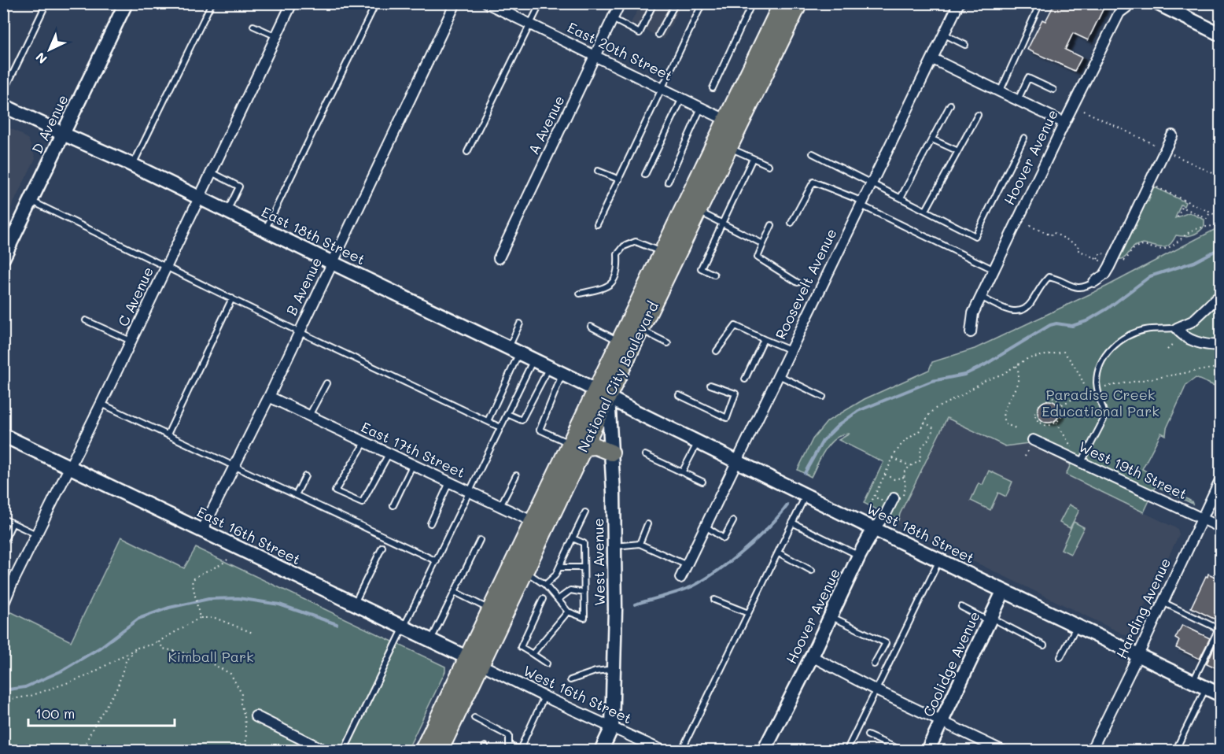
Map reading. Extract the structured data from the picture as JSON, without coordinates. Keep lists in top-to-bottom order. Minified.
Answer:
{"streets":{"main road":["National City Boulevard"],"street":["East 20th Street","D Avenue","A Avenue","Hoover Avenue","East 18th Street","Roosevelt Avenue","B Avenue","C Avenue","East 17th Street","West 19th Street","West 18th Street","East 16th Street","West Avenue","Harding Avenue","Coolidge Avenue","West 16th Street"]},"crossings":[["East 20th Street","A Avenue"],["East 20th Street","National City Boulevard"],["D Avenue","East 18th Street"],["Hoover Avenue","West 18th Street"],["East 18th Street","B Avenue"],["East 18th Street","C Avenue"],["East 18th Street","National City Boulevard"],["East 18th Street","West 18th Street"],["East 18th Street","West Avenue"],["Roosevelt Avenue","West 18th Street"],["B Avenue","East 17th Street"],["B Avenue","East 16th Street"],["C Avenue","East 16th Street"],["National City Boulevard","East 17th Street"],["National City Boulevard","West 18th Street"],["National City Boulevard","East 16th Street"],["National City Boulevard","West Avenue"],["National City Boulevard","West 16th Street"],["West 19th Street","Harding Avenue"],["West 18th Street","West Avenue"],["West 18th Street","Harding Avenue"],["West 18th Street","Coolidge Avenue"],["East 16th Street","West 16th Street"],["West Avenue","West 16th Street"]],"parks":["Paradise Creek Educational Park","Kimball Park"],"scale_bar":"100 m","north":"bottom left"}
